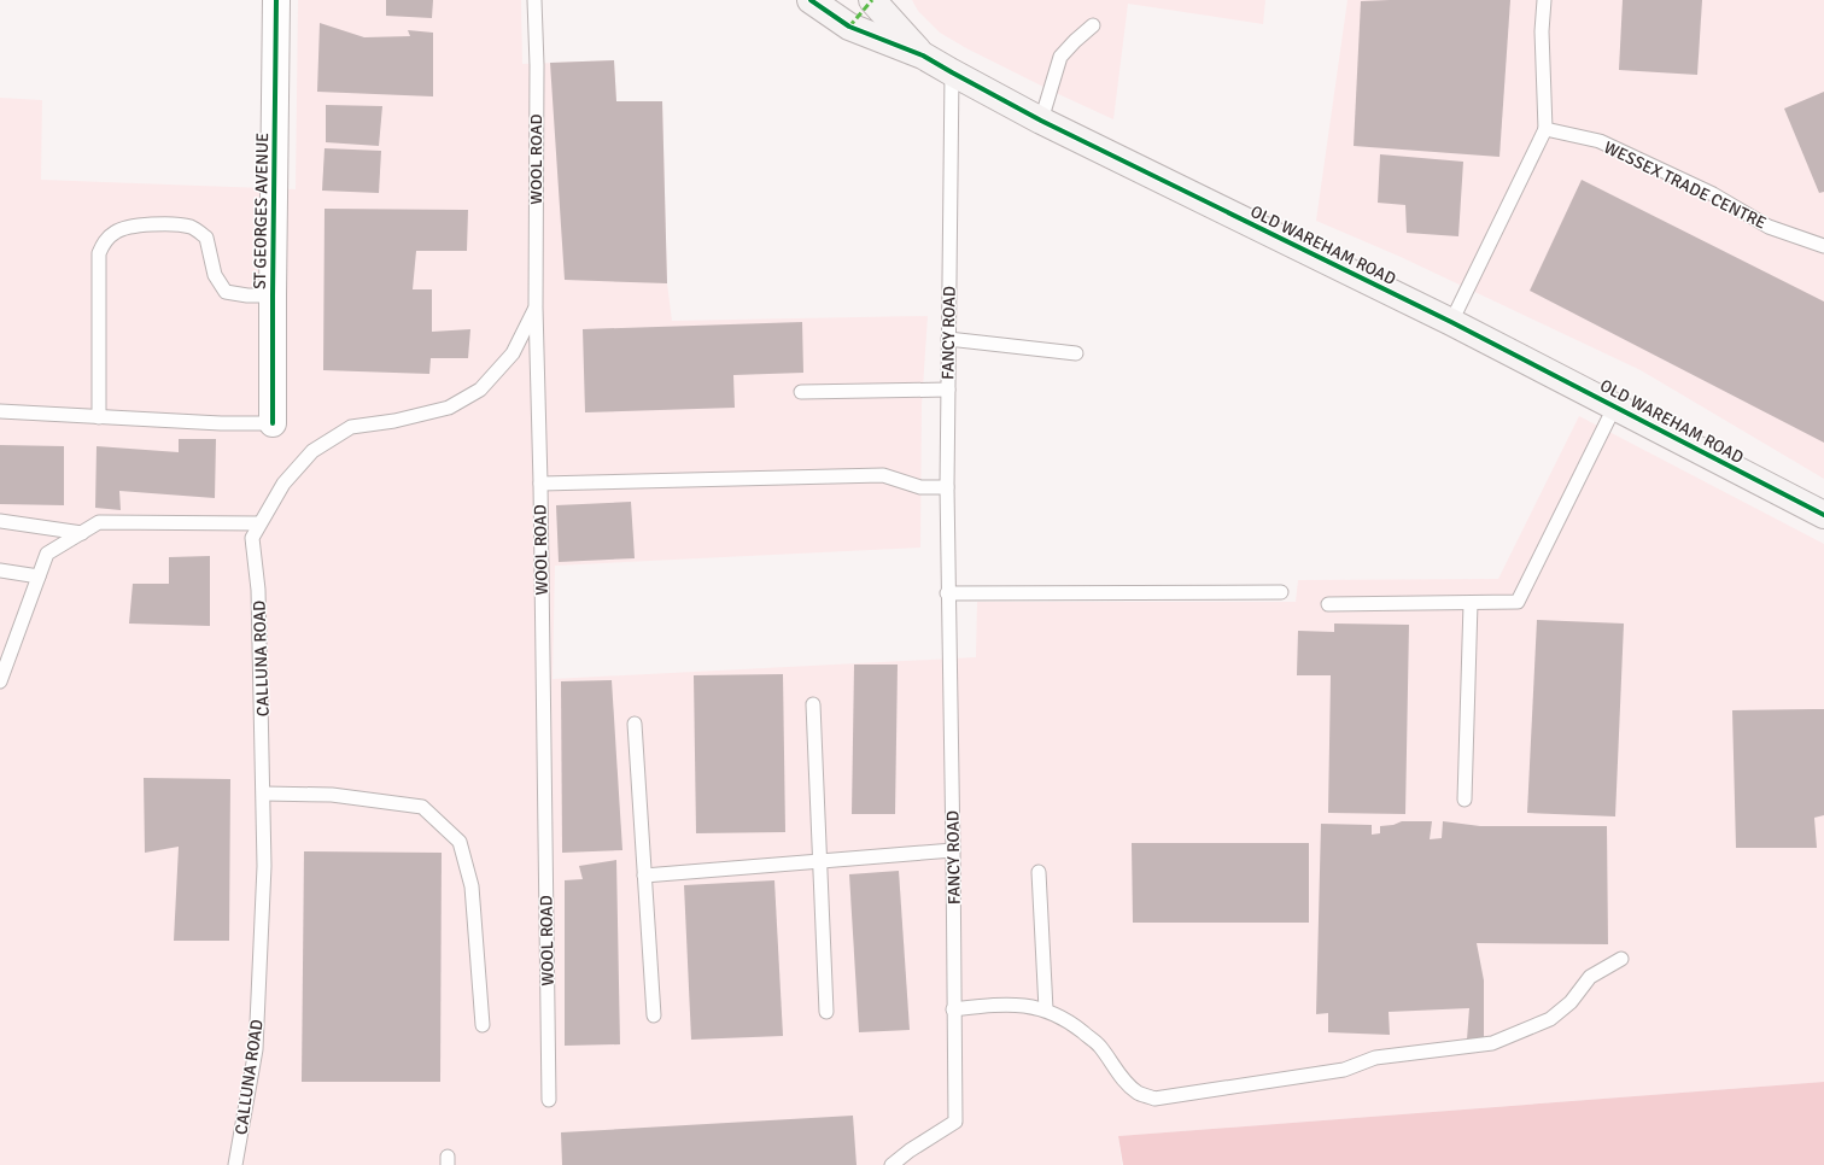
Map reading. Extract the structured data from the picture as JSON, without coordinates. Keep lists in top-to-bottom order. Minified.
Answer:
{"streets":{"street":["ST GEORGES AVENUE","OLD WAREHAM ROAD"],"lane":["WOOL ROAD","WESSEX TRADE CENTRE","FANCY ROAD","CALLUNA ROAD"]},"crossings":[["WOOL ROAD","CALLUNA ROAD"],["OLD WAREHAM ROAD","FANCY ROAD"]]}
